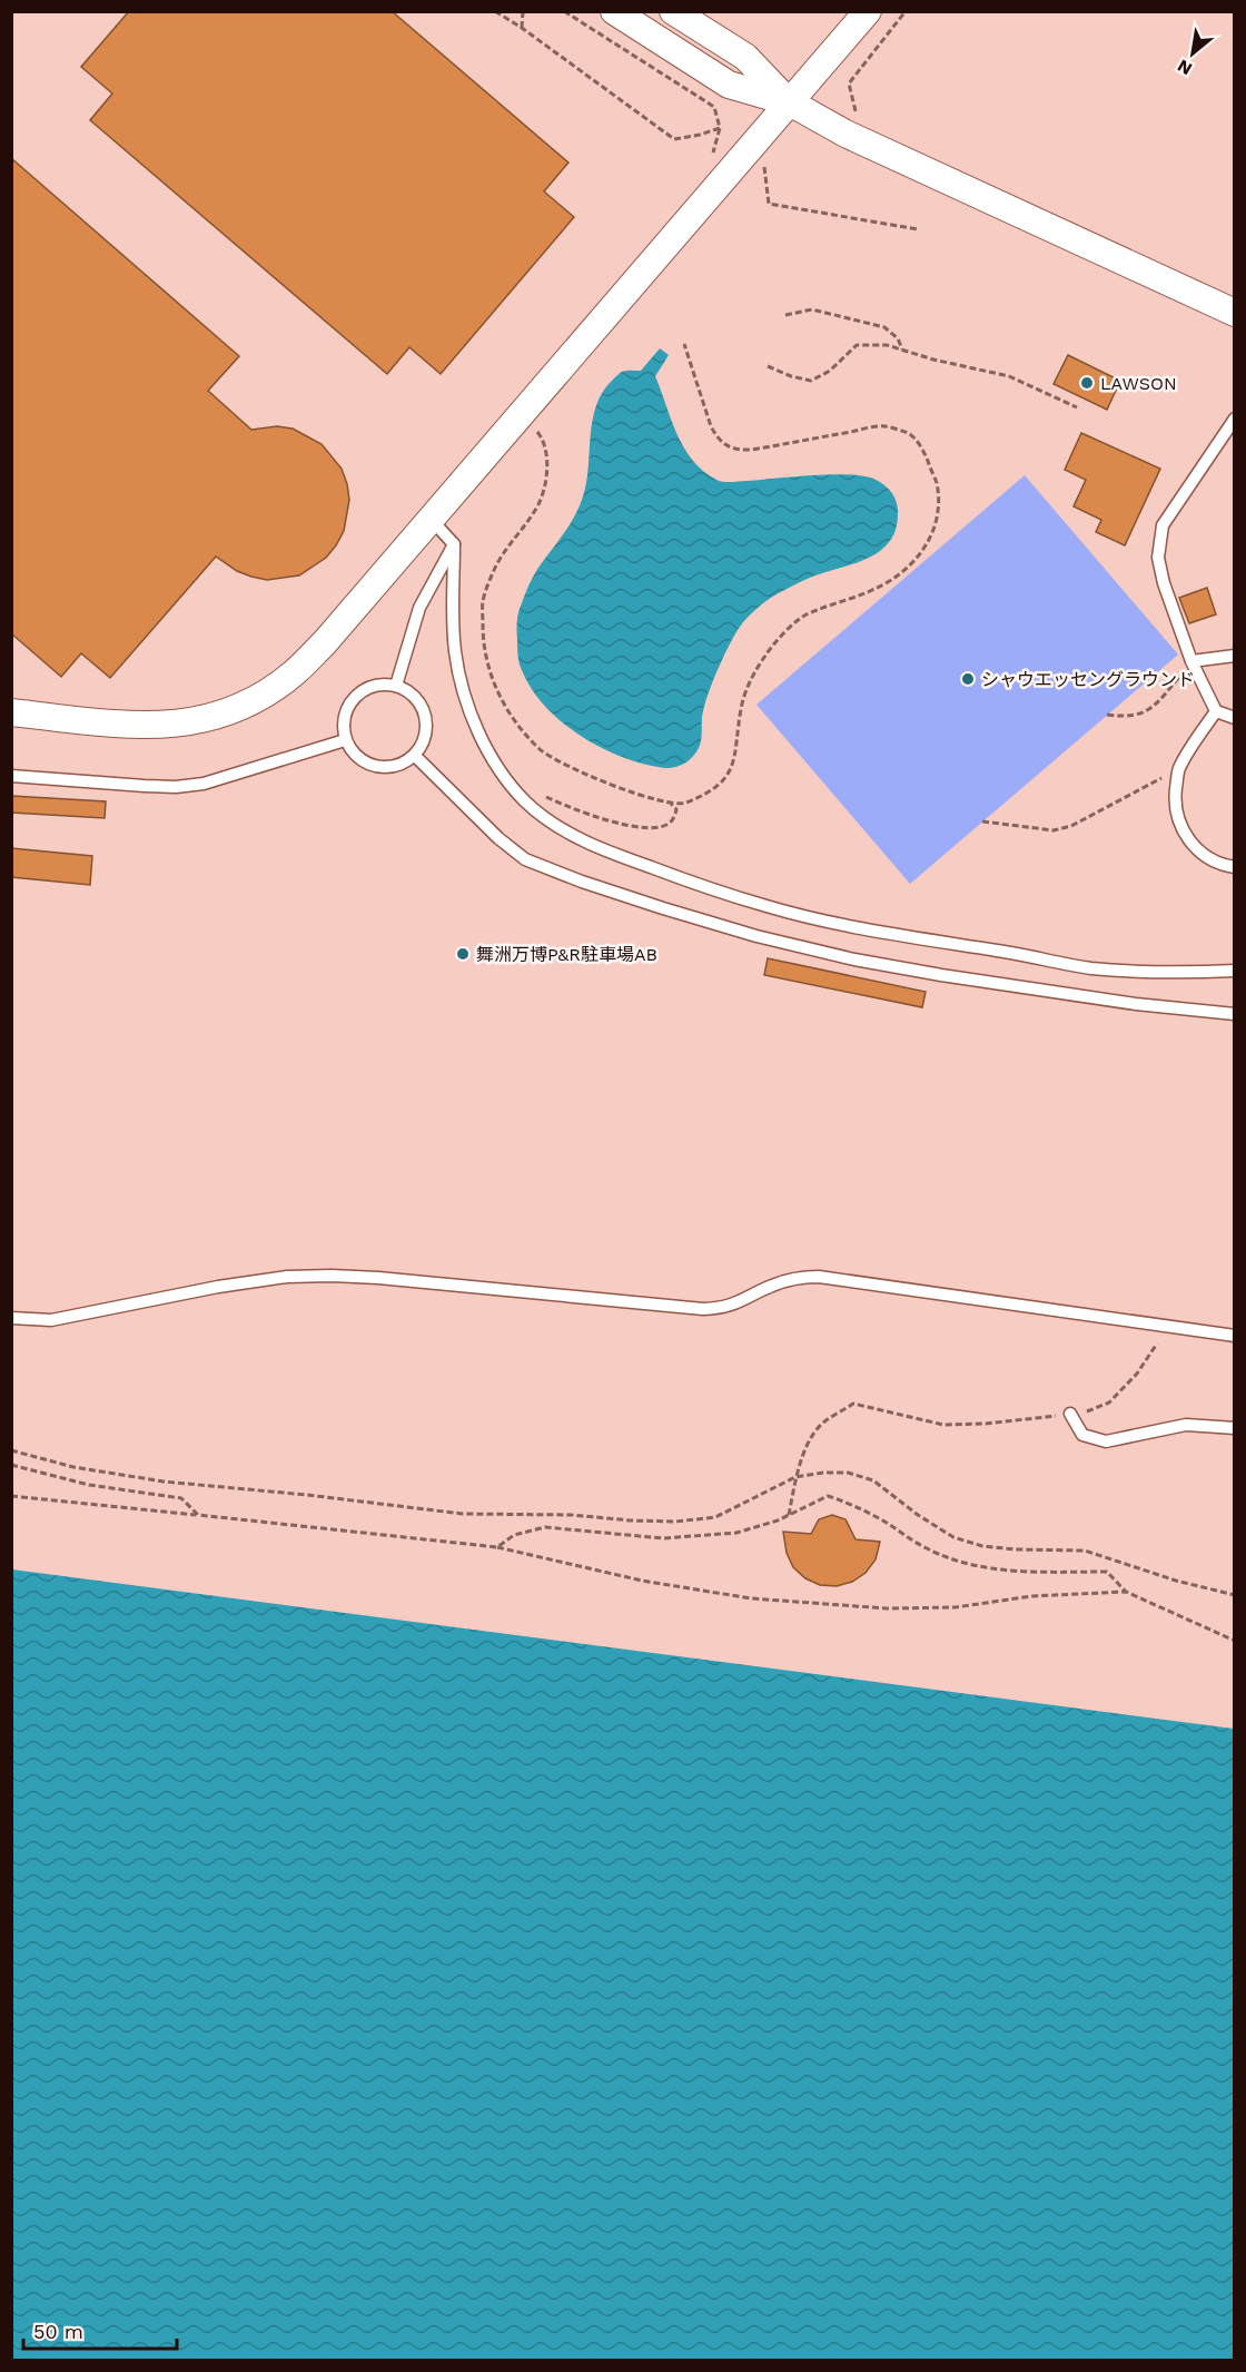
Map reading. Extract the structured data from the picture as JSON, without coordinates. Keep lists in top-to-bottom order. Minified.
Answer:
{"places":["LAWSON","シャウエッセングラウンド","舞洲万博P&R駐車場AB"],"scale_bar":"50 m","north":"bottom left"}
